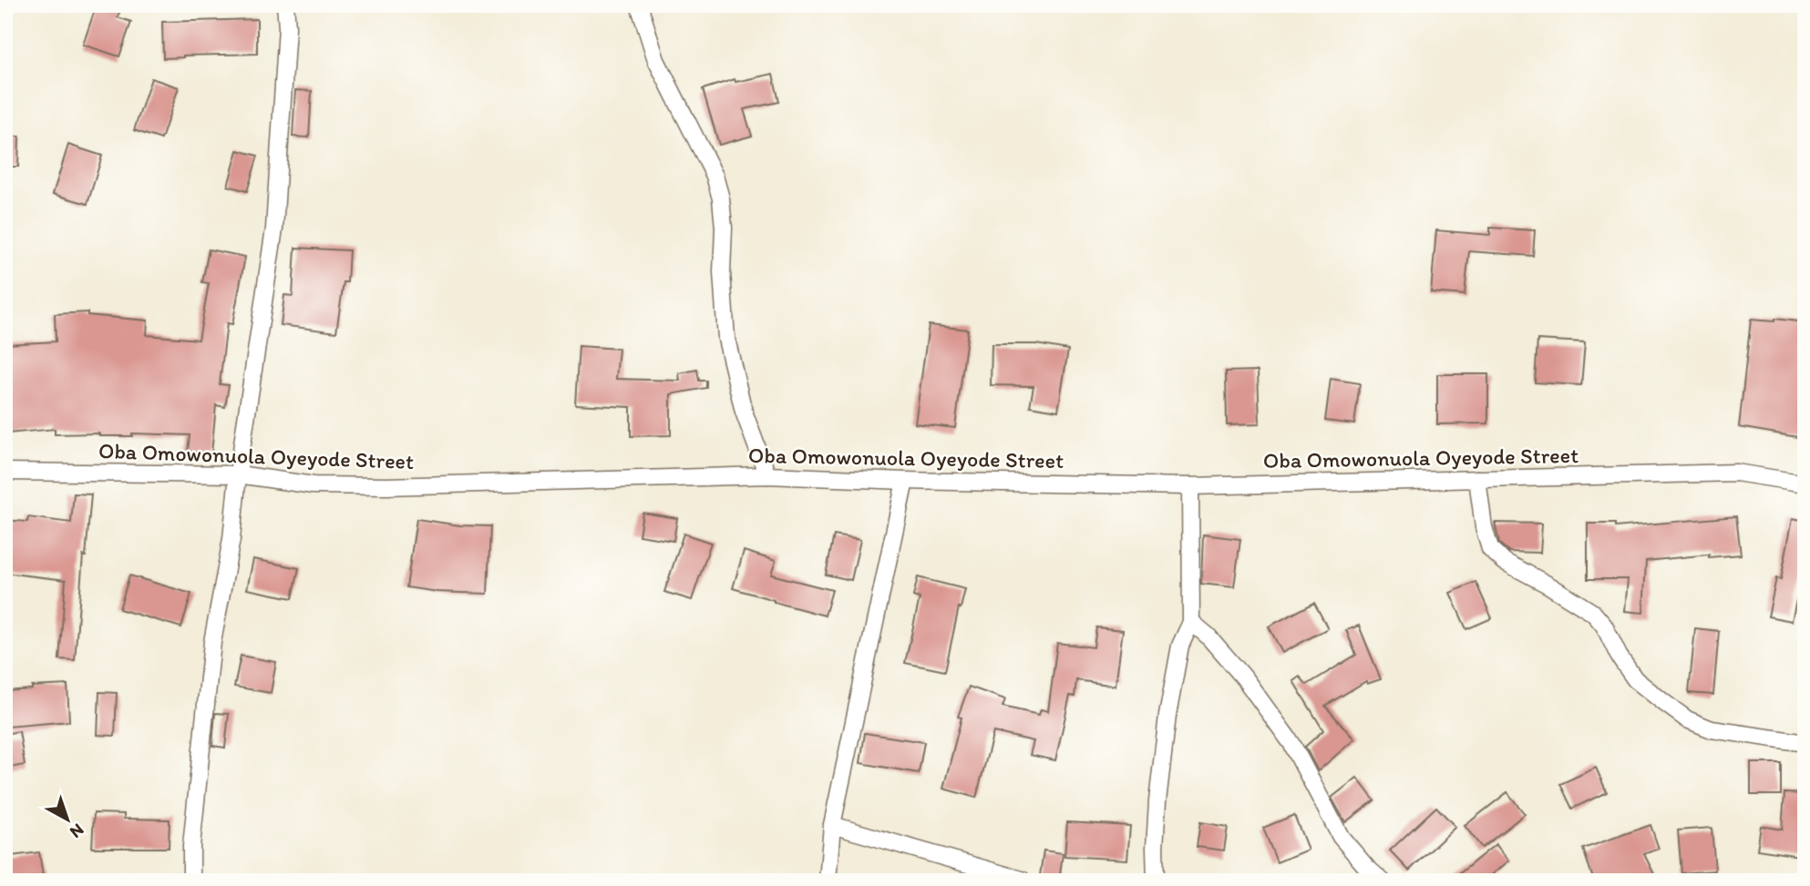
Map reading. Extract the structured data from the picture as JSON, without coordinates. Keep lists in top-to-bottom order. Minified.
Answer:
{"streets":{"street":["Oba Omowonuola Oyeyode Street"]},"north":"bottom right"}
